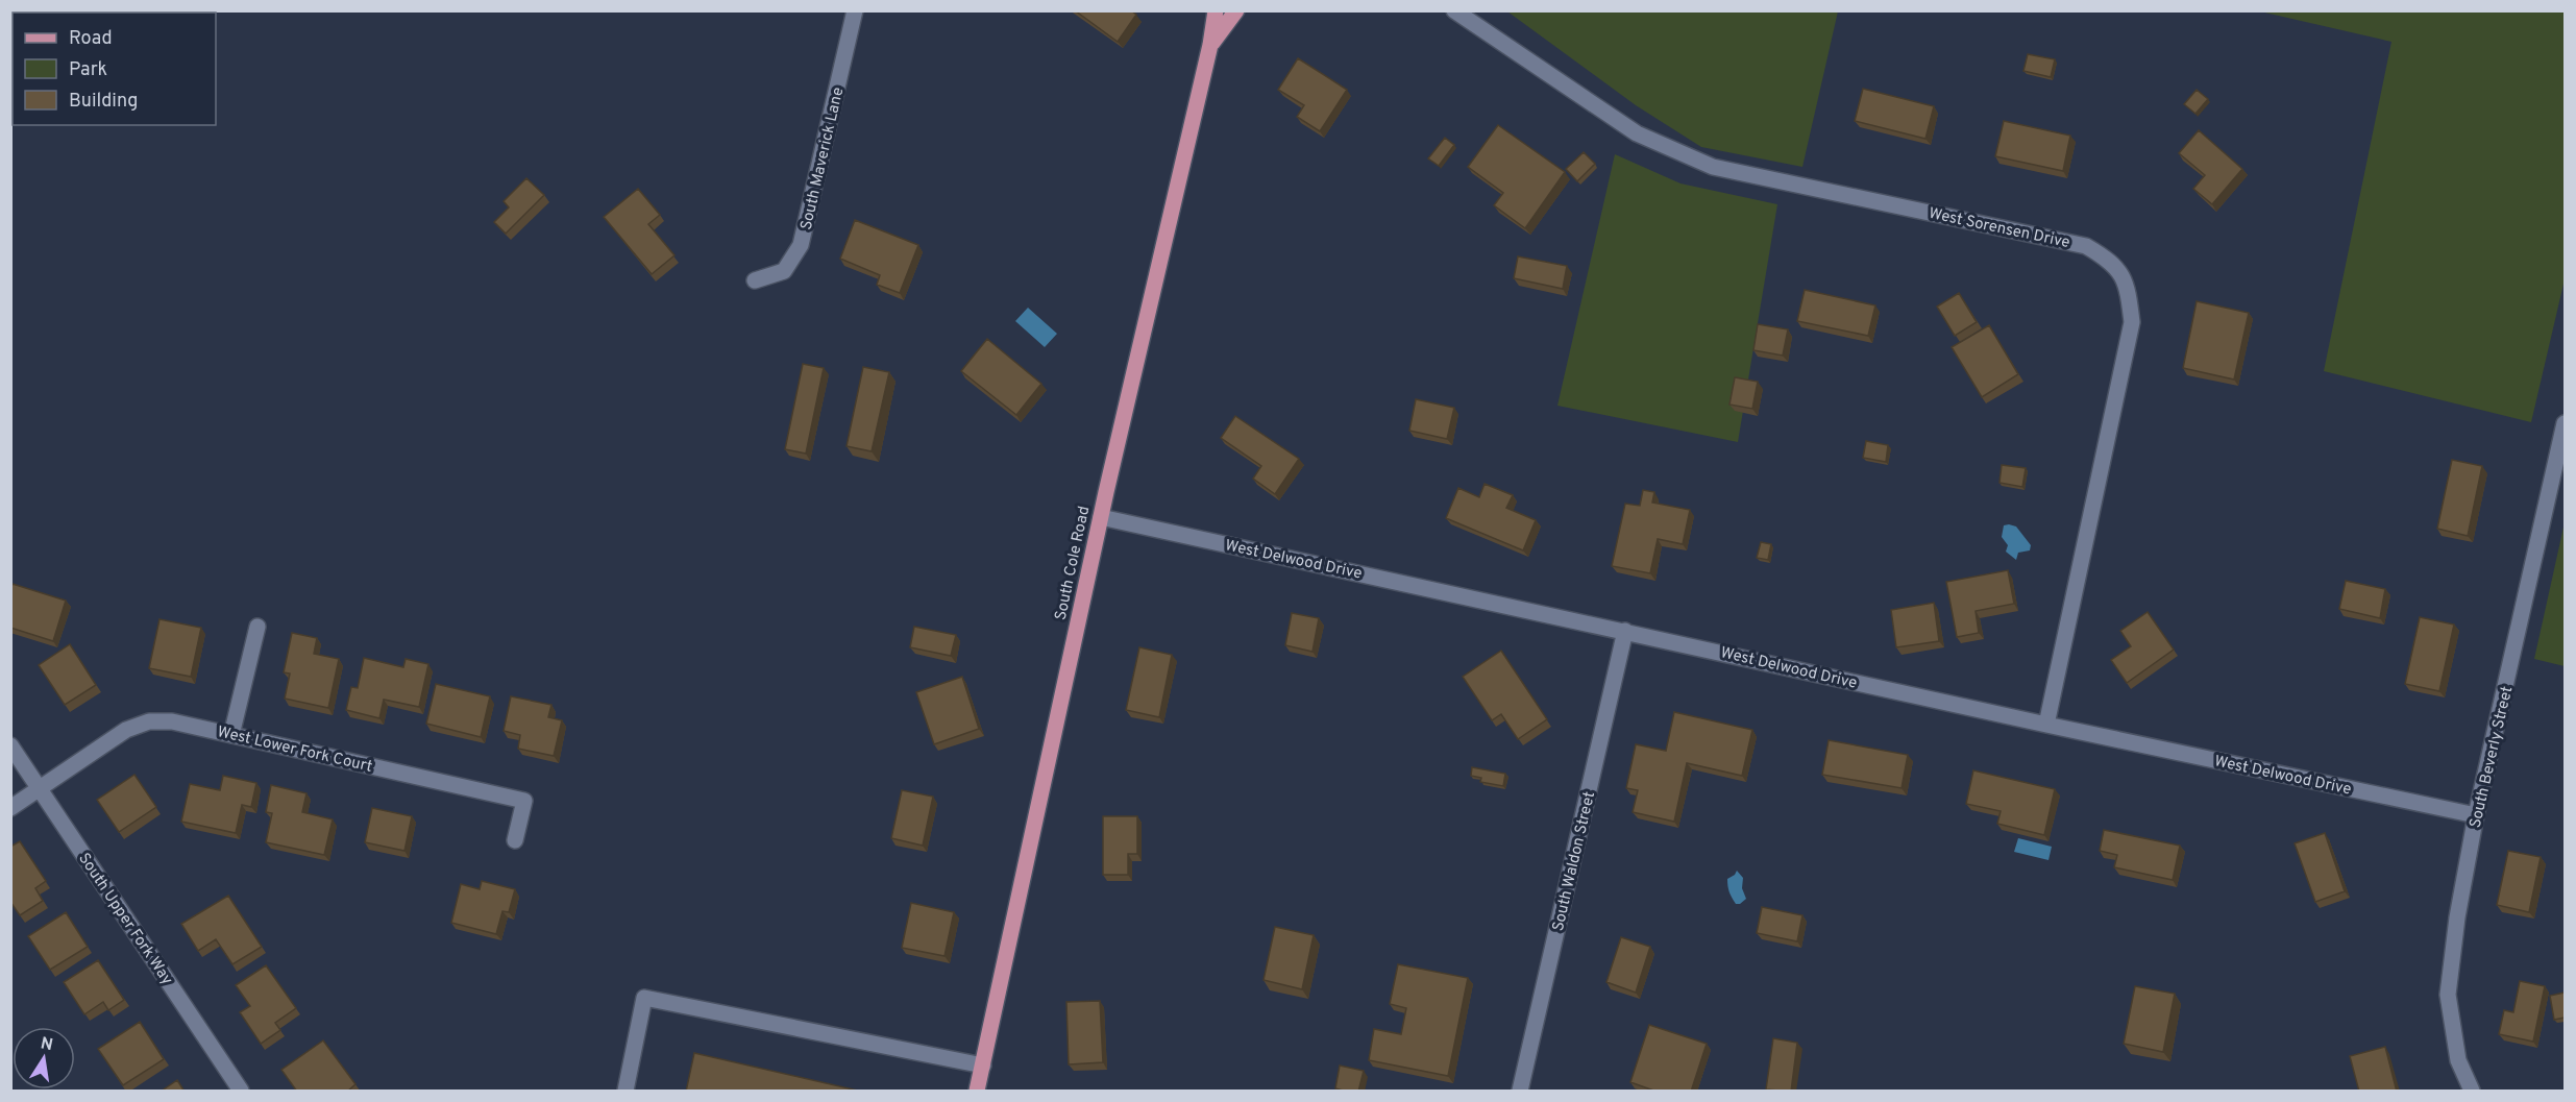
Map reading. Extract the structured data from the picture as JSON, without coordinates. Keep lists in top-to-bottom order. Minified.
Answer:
{"streets":{"main road":["South Cole Road"],"street":["South Maverick Lane","West Sorensen Drive","West Delwood Drive","West Lower Fork Court","South Beverly Street","South Waldon Street","South Upper Fork Way"]},"crossings":[["West Sorensen Drive","West Delwood Drive"],["West Delwood Drive","South Cole Road"],["West Delwood Drive","South Beverly Street"],["West Delwood Drive","South Waldon Street"],["West Lower Fork Court","South Upper Fork Way"]],"legend":["Road","Park","Building"],"north":"top"}
